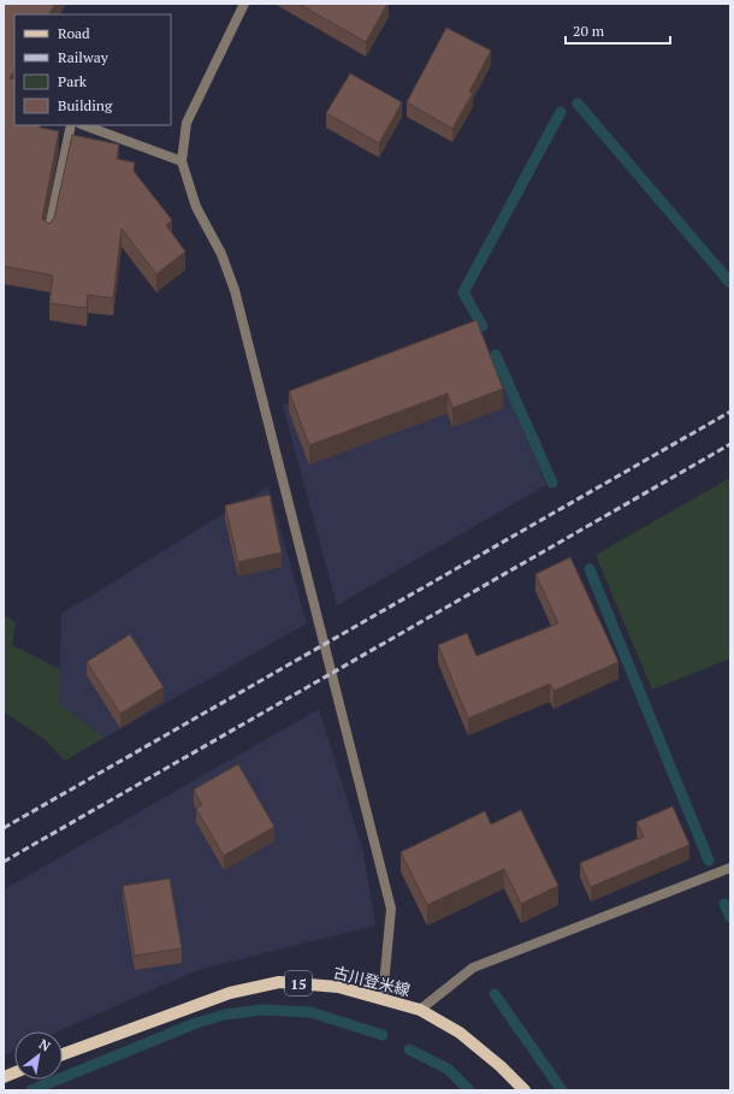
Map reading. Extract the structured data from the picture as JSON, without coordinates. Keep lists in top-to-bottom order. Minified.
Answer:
{"streets":{"main road":["古川登米線","15"]},"legend":["Road","Railway","Park","Building"],"scale_bar":"20 m","north":"top right"}
